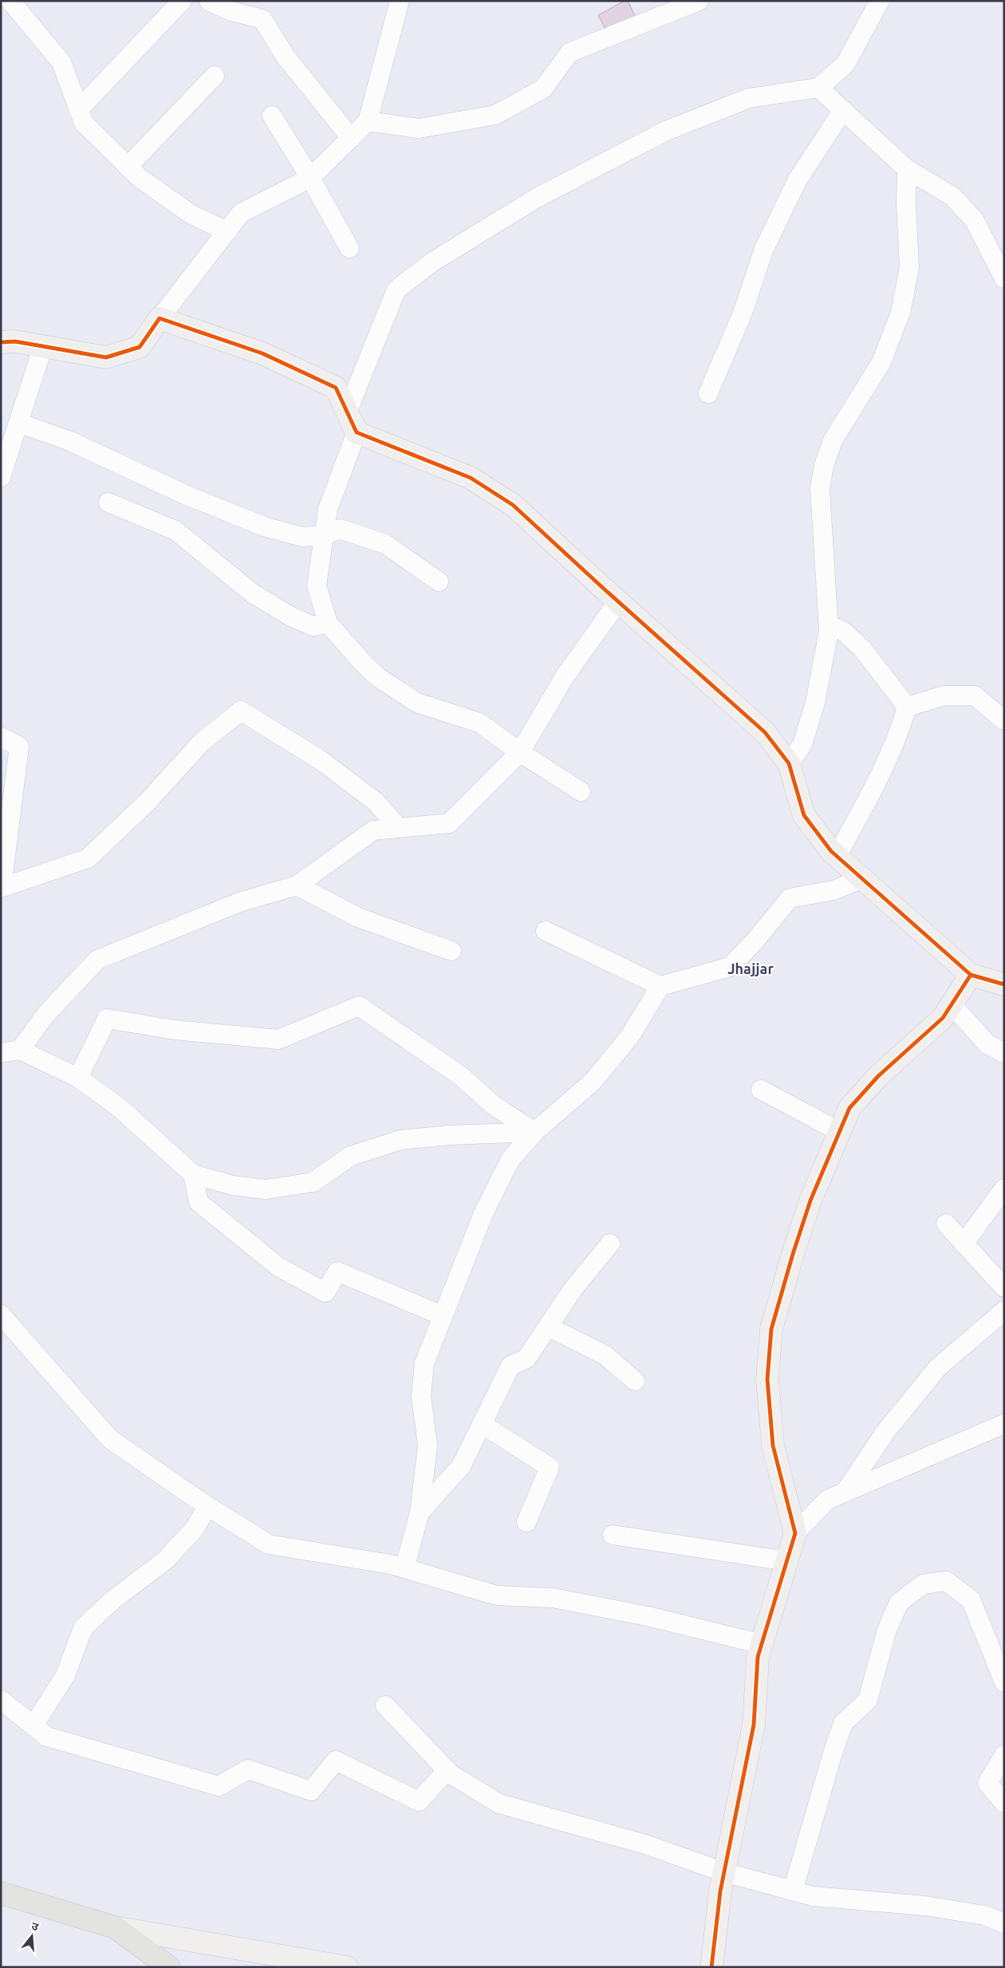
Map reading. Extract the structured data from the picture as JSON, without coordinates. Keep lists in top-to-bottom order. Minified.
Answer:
{"districts":["Jhajjar"],"north":"top"}
